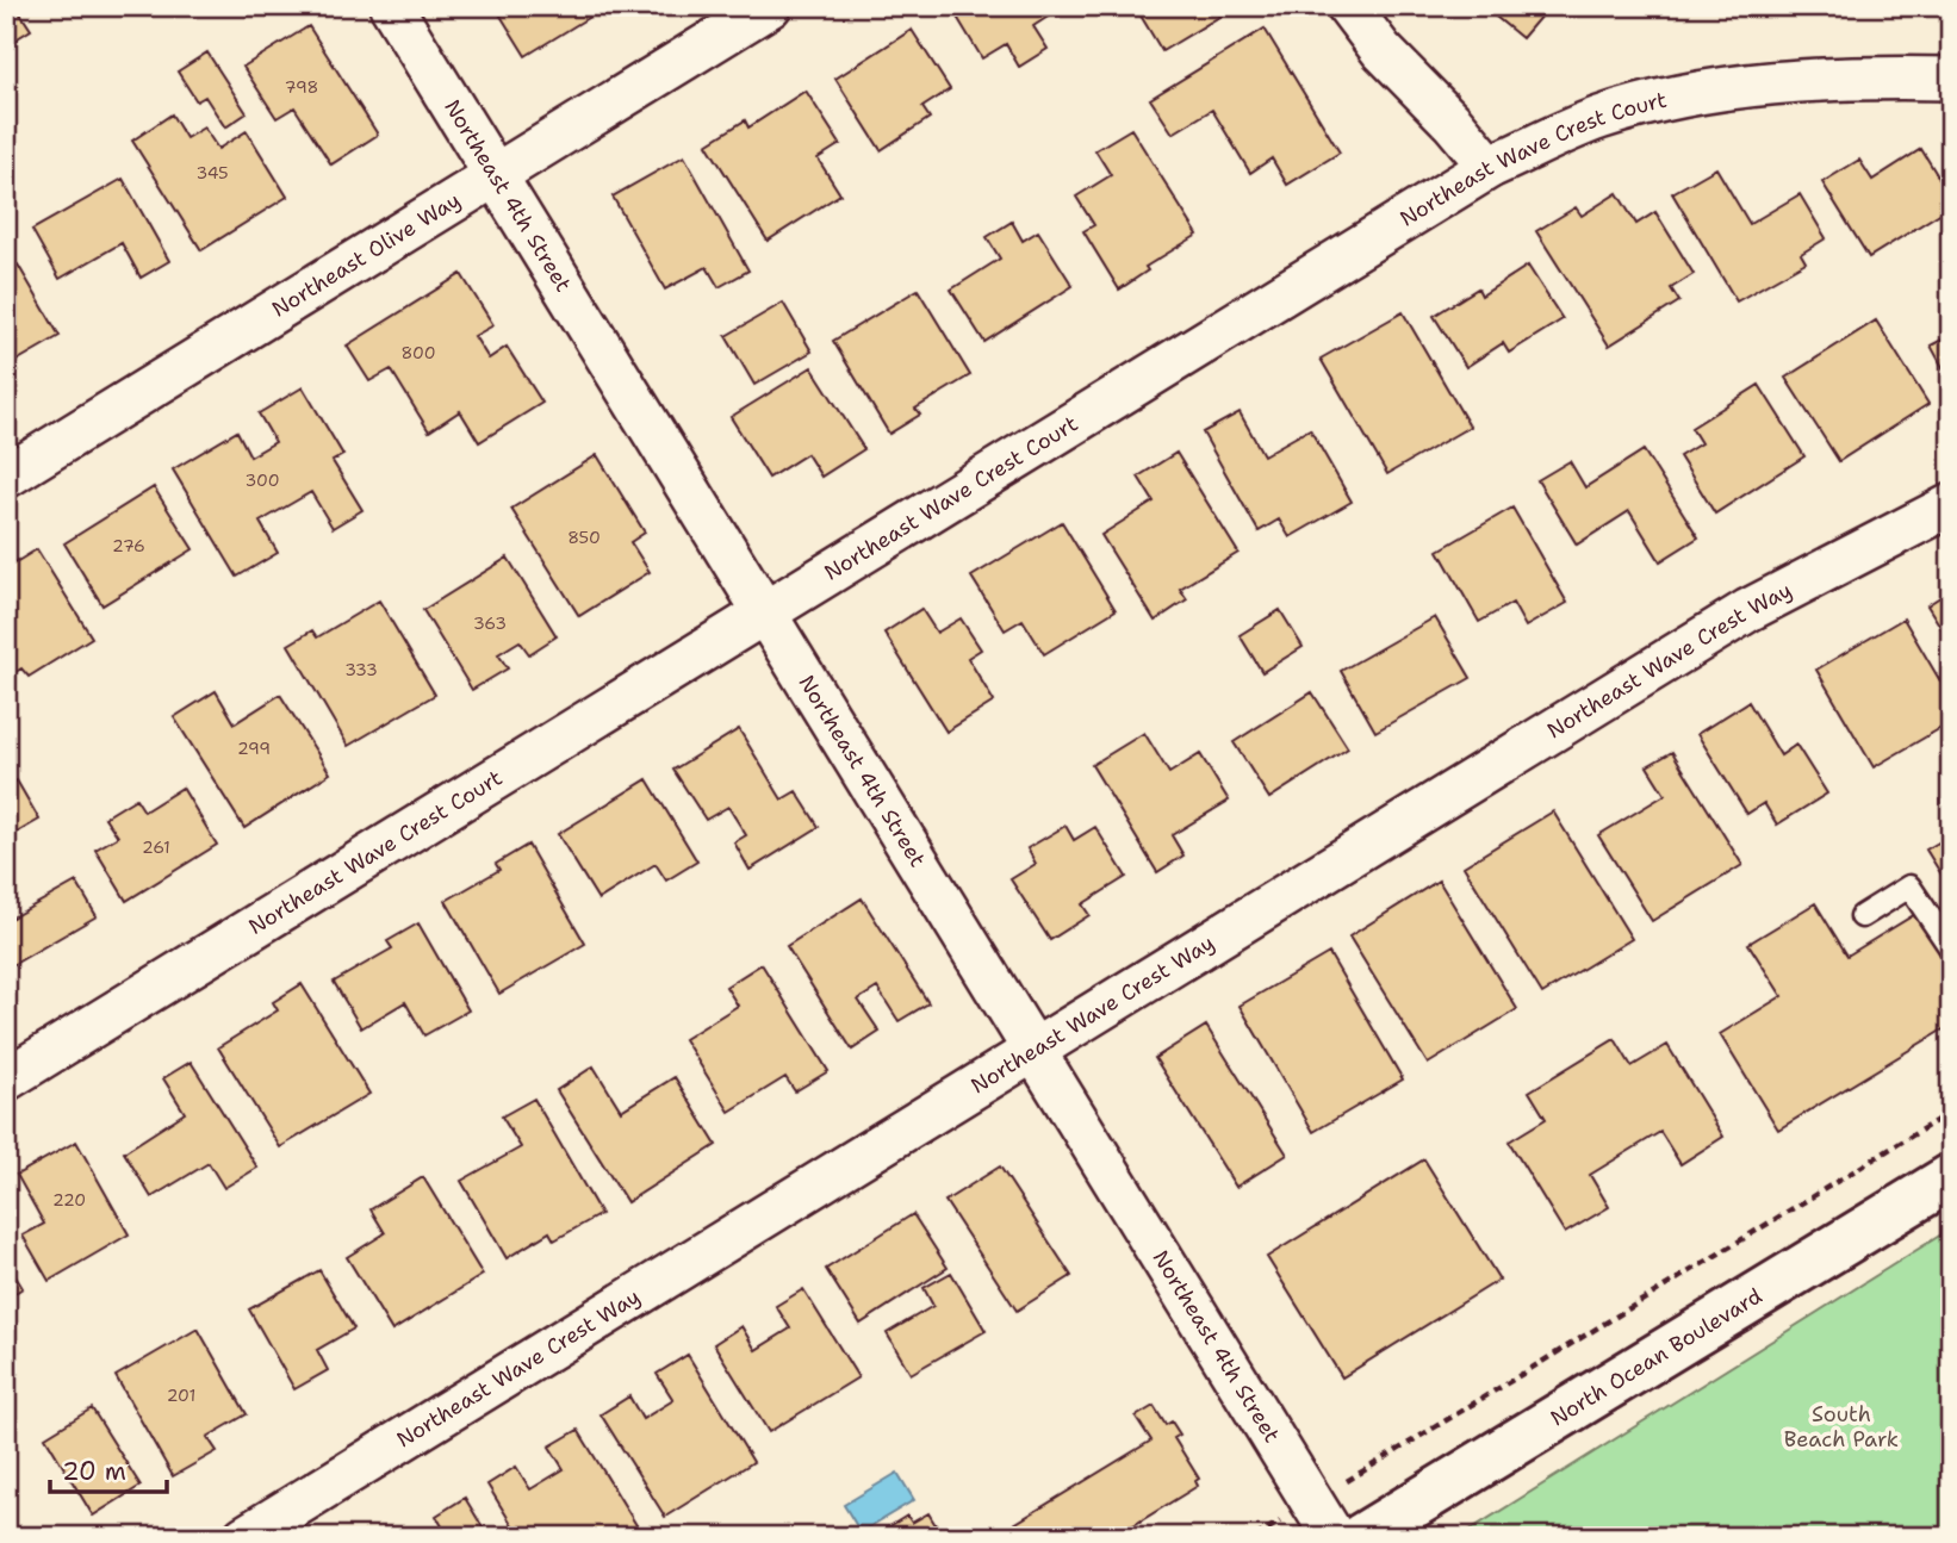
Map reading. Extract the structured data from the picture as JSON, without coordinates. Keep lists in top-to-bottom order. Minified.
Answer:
{"streets":{"main road":["North Ocean Boulevard"],"street":["Northeast Wave Crest Court","Northeast 4th Street","Northeast Olive Way","Northeast Wave Crest Way"]},"crossings":[["Northeast Wave Crest Court","Northeast 4th Street"],["Northeast 4th Street","Northeast Olive Way"],["Northeast 4th Street","Northeast Wave Crest Way"]],"parks":["South Beach Park"],"house_numbers":["798","345","800","300","850","276","363","333","299","261","220","201"],"scale_bar":"20 m"}
